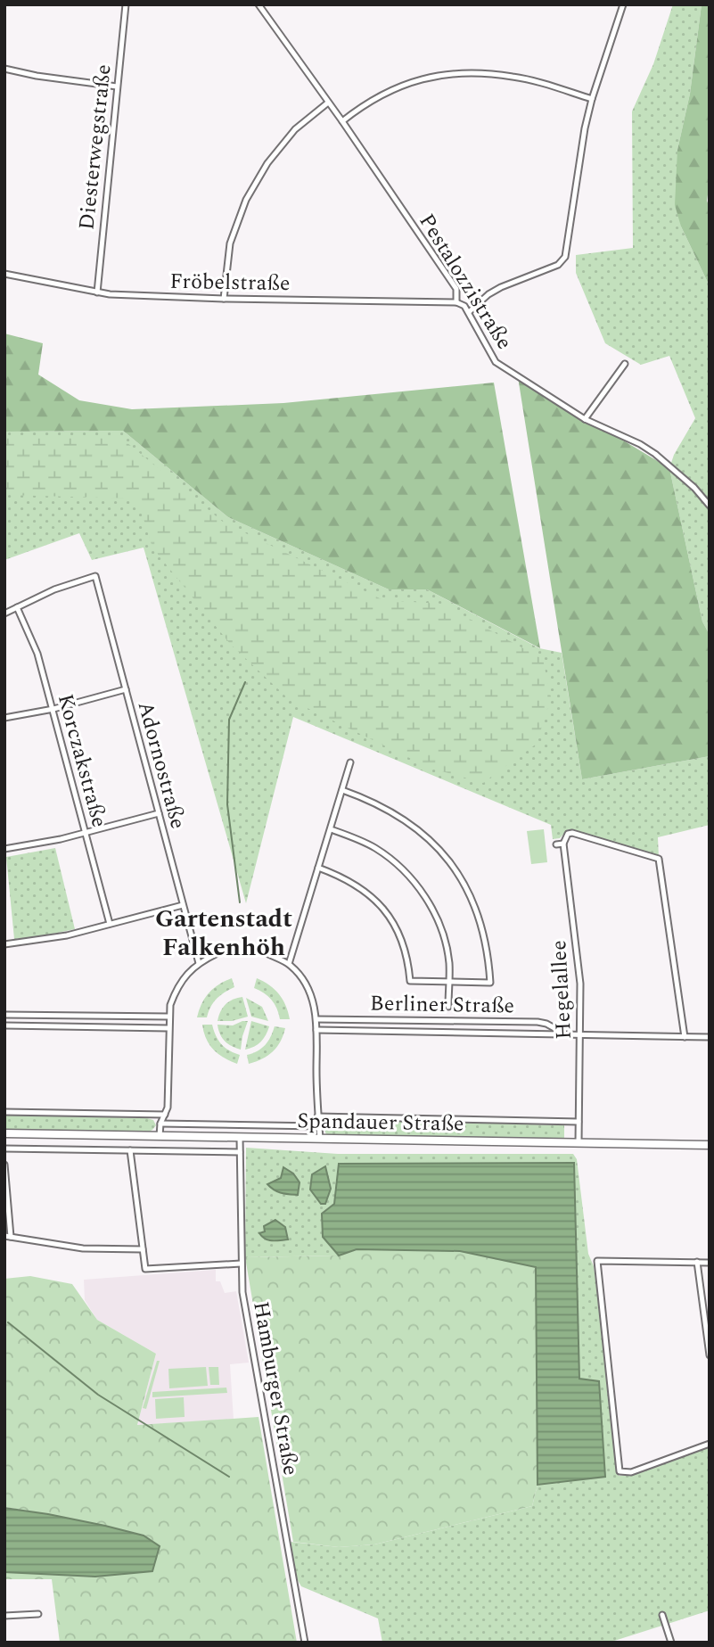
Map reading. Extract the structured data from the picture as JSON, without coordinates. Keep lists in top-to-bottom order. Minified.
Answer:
{"streets":{"main road":["Spandauer Straße"],"street":["Diesterwegstraße","Pestalozzistraße","Fröbelstraße","Korczakstraße","Adornostraße","Hegelallee","Berliner Straße","Hamburger Straße"]},"crossings":[["Diesterwegstraße","Fröbelstraße"],["Pestalozzistraße","Fröbelstraße"],["Korczakstraße","Adornostraße"],["Hegelallee","Berliner Straße"],["Hegelallee","Spandauer Straße"],["Spandauer Straße","Hamburger Straße"]],"districts":["Gartenstadt Falkenhöh"]}
